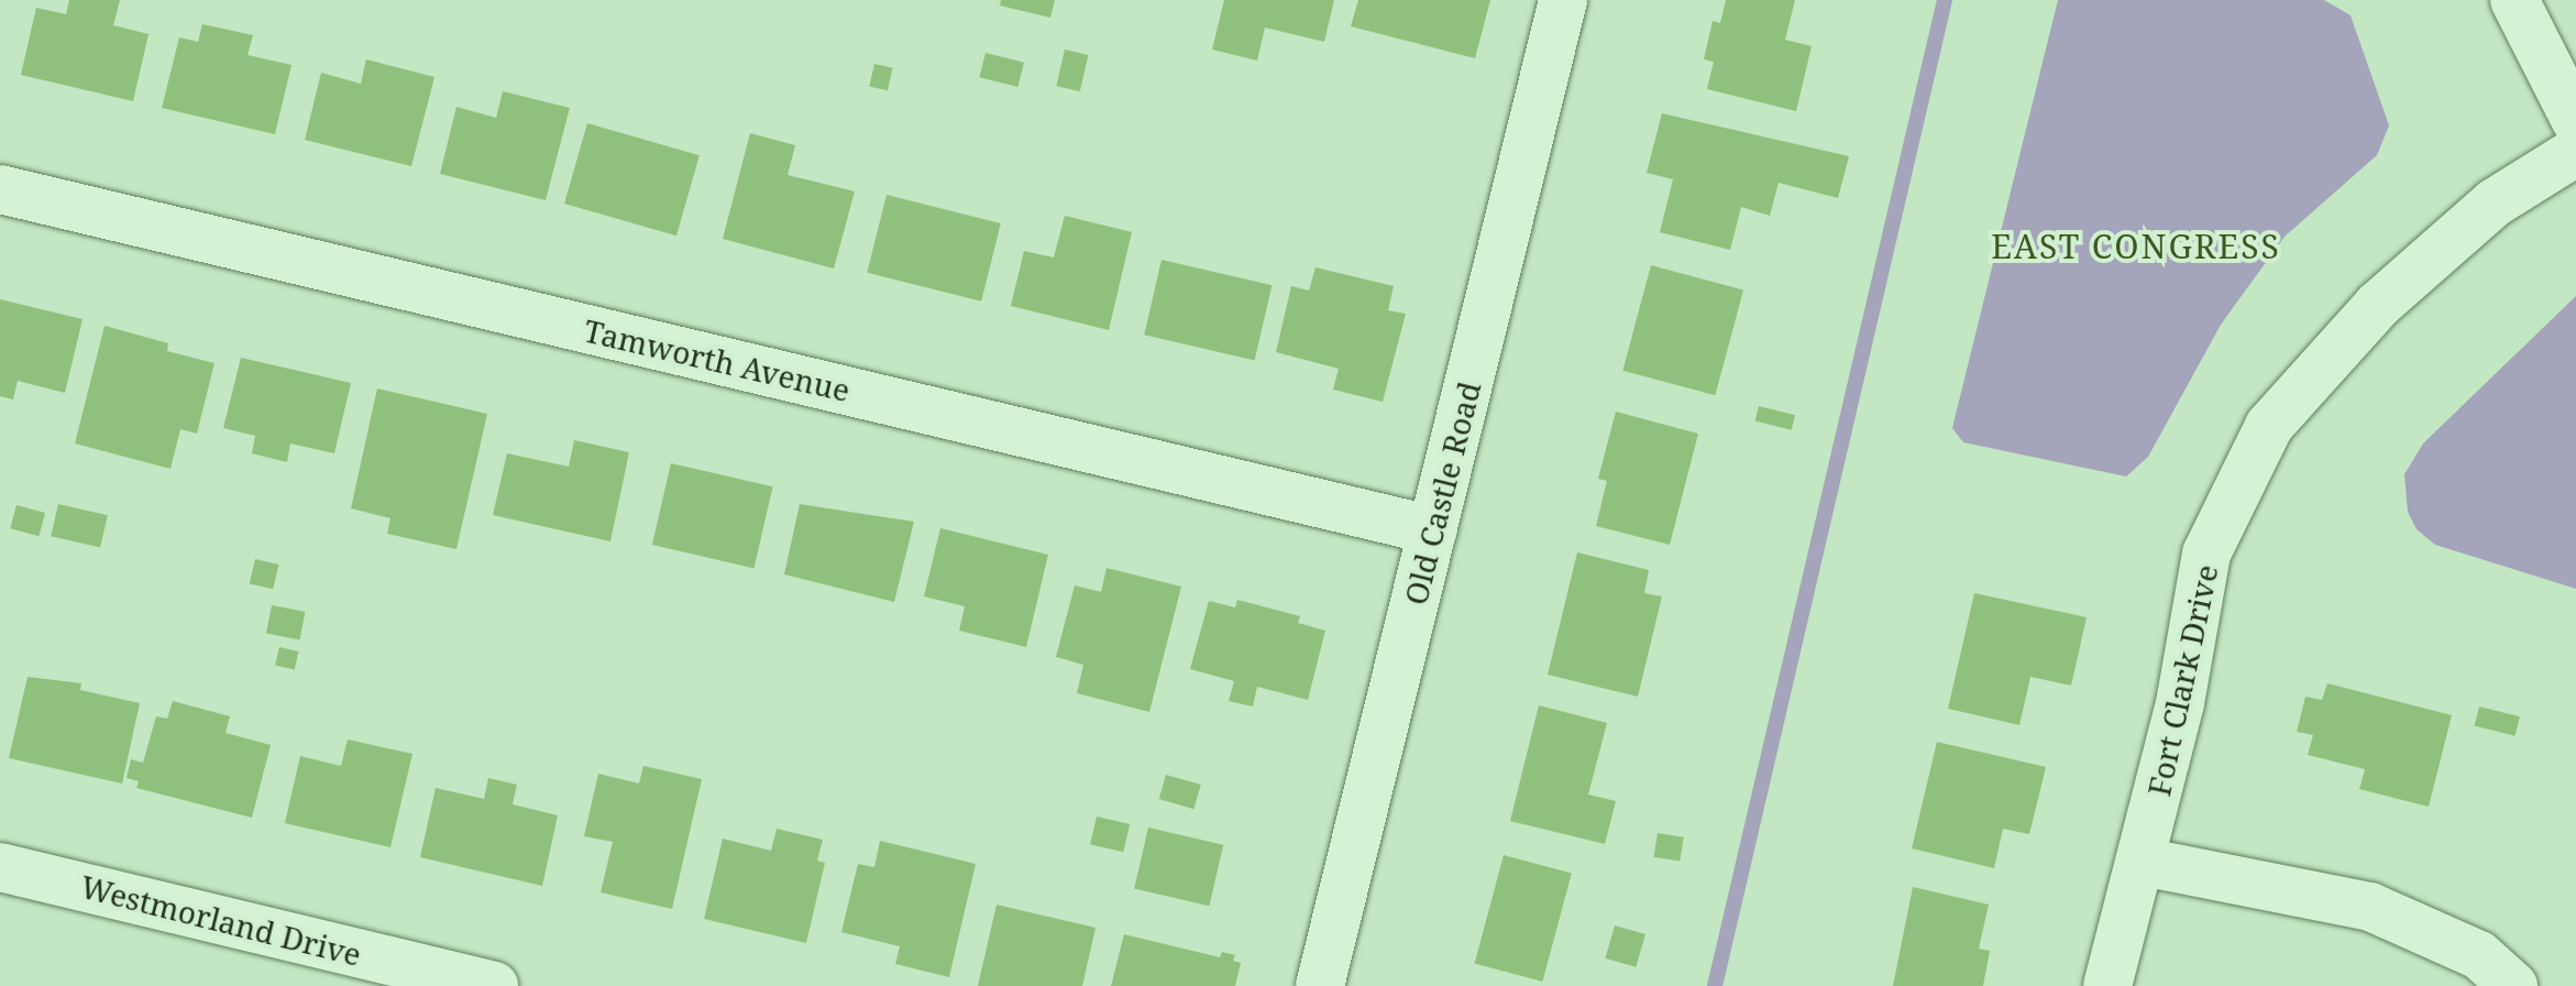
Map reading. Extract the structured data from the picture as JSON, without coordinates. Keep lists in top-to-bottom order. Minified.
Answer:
{"streets":{"street":["Tamworth Avenue","Old Castle Road","Fort Clark Drive","Westmorland Drive"]},"crossings":[["Tamworth Avenue","Old Castle Road"]],"districts":["EAST CONGRESS"]}
